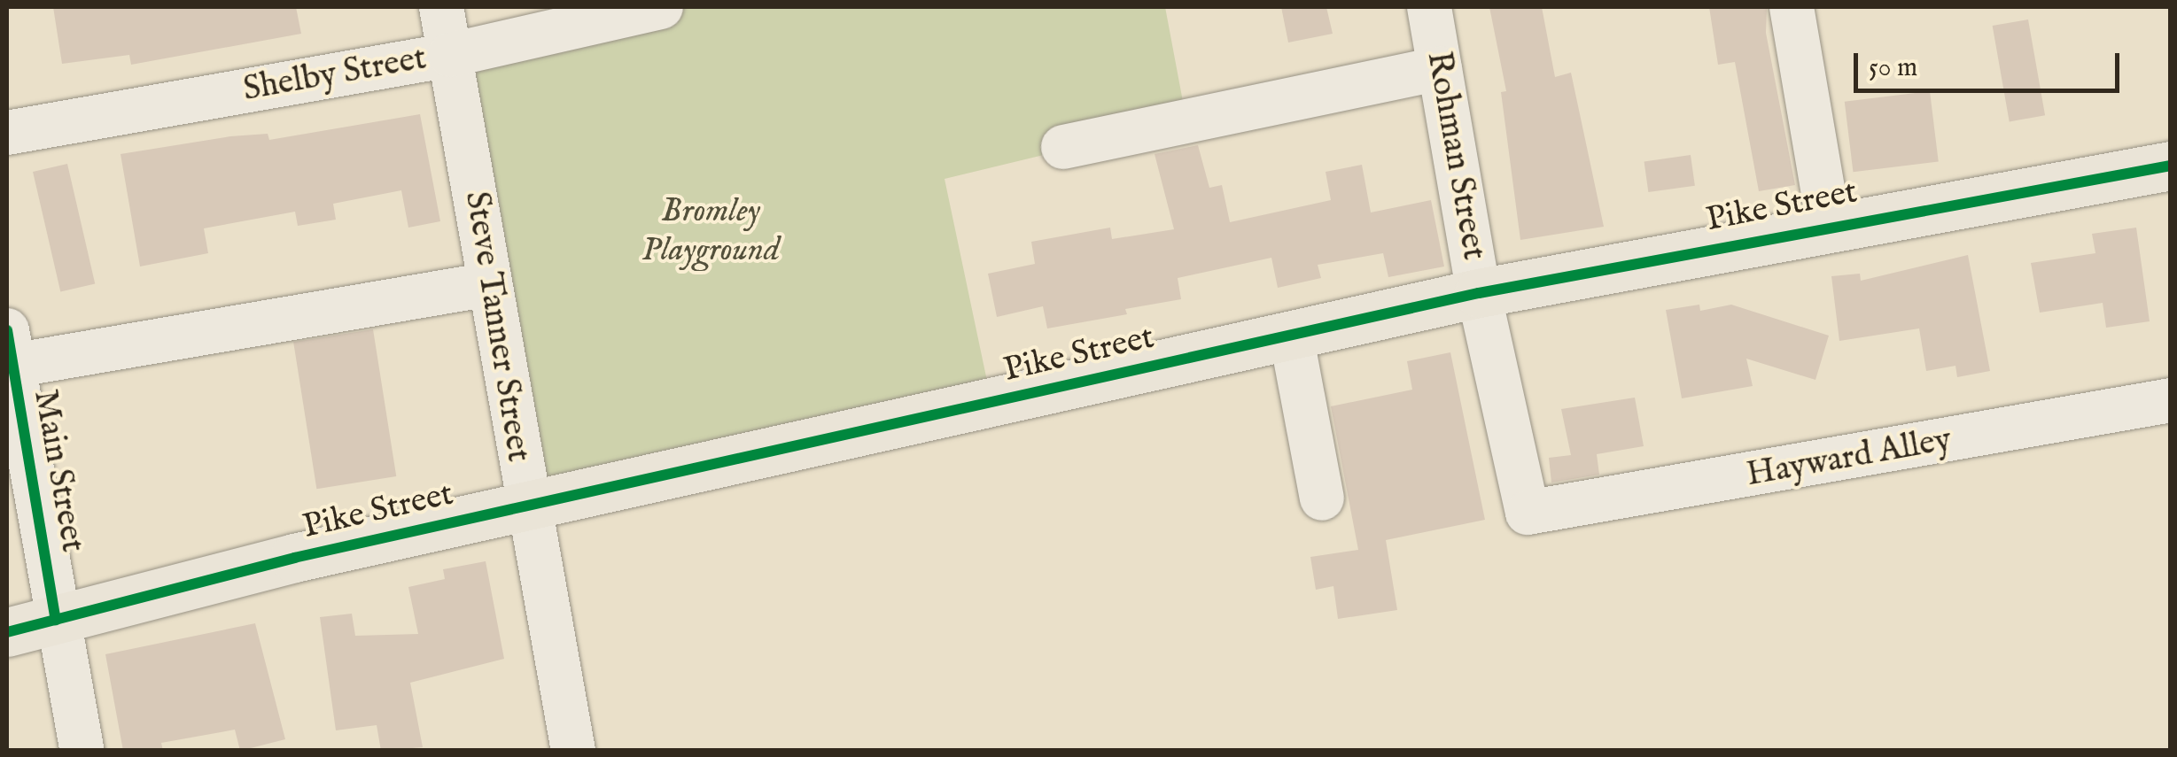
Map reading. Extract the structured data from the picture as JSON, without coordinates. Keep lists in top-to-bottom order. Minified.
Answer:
{"streets":{"main road":["Pike Street"],"street":["Shelby Street","Rohman Street","Steve Tanner Street","Hayward Alley","Main Street"]},"crossings":[["Shelby Street","Steve Tanner Street"],["Rohman Street","Pike Street"],["Rohman Street","Hayward Alley"],["Pike Street","Steve Tanner Street"],["Pike Street","Main Street"]],"parks":["Bromley Playground"],"scale_bar":"50 m"}
